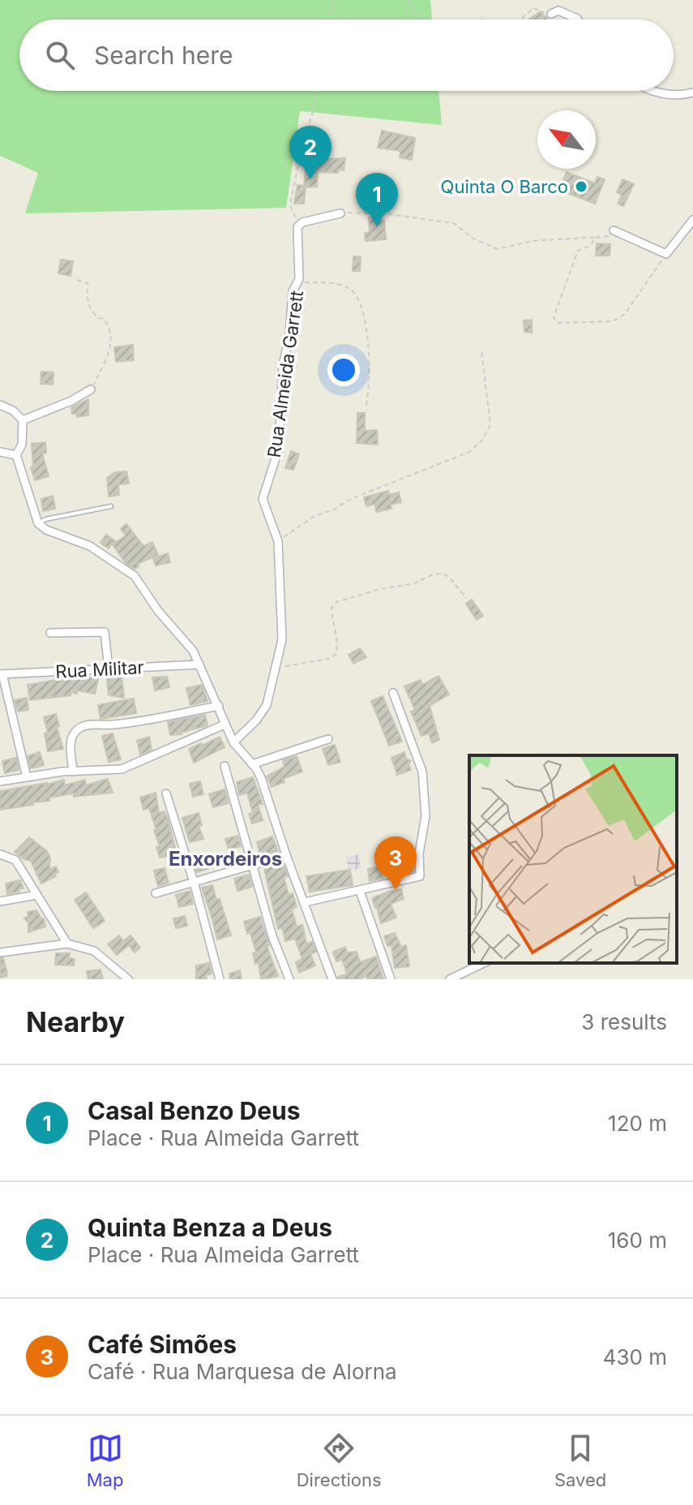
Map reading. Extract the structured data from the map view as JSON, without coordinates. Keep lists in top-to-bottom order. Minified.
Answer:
{"streets":{"street":["Rua Almeida Garrett","Rua Militar"]},"districts":["Enxordeiros"],"places":["Quinta O Barco"],"north":"top left","page":{"search":"Search here","pins":["2","1","3"],"heading":["Nearby","3 results"],"list":[{"mark":"1","name":"Casal Benzo Deus","note":"Place · Rua Almeida Garrett","value":"120 m"},{"mark":"2","name":"Quinta Benza a Deus","note":"Place · Rua Almeida Garrett","value":"160 m"},{"mark":"3","name":"Café Simões","note":"Café · Rua Marquesa de Alorna","value":"430 m"}],"nav":["Map","Directions","Saved"]}}
